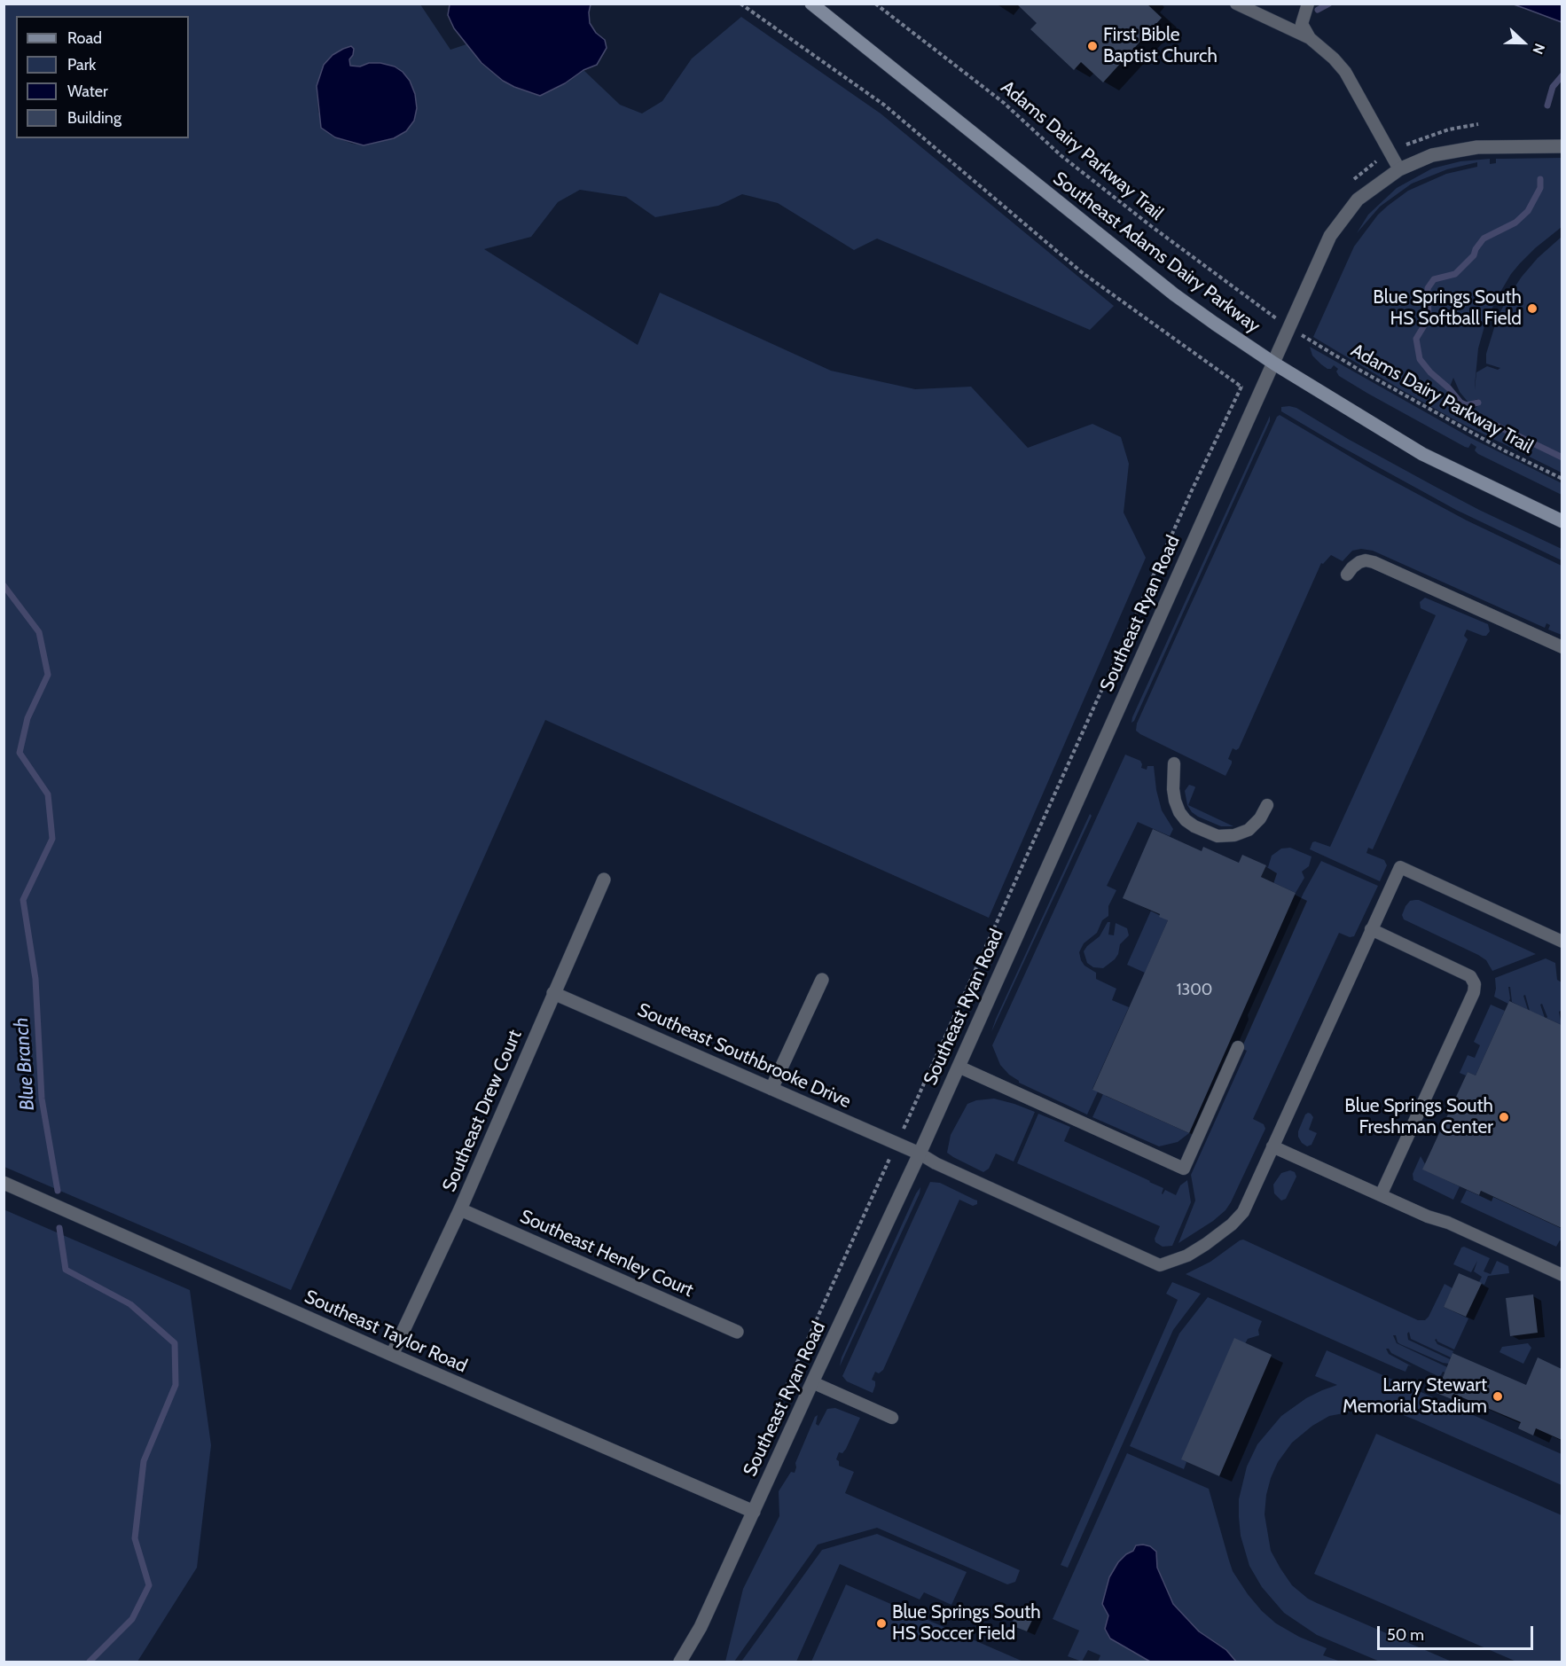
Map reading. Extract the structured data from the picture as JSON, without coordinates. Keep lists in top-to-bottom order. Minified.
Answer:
{"streets":{"main road":["Southeast Adams Dairy Parkway"],"street":["Southeast Ryan Road","Southeast Southbrooke Drive","Southeast Drew Court","Southeast Henley Court","Southeast Taylor Road"],"path":["Adams Dairy Parkway Trail"]},"crossings":[["Southeast Adams Dairy Parkway","Southeast Ryan Road"],["Southeast Ryan Road","Southeast Southbrooke Drive"],["Southeast Ryan Road","Southeast Taylor Road"],["Southeast Southbrooke Drive","Southeast Drew Court"],["Southeast Drew Court","Southeast Henley Court"],["Southeast Drew Court","Southeast Taylor Road"]],"water":["Blue Branch"],"places":["First Bible Baptist Church","Blue Springs South HS Softball Field","Blue Springs South Freshman Center","Larry Stewart Memorial Stadium","Blue Springs South HS Soccer Field"],"house_numbers":["1300"],"legend":["Road","Park","Water","Building"],"scale_bar":"50 m","north":"right"}
